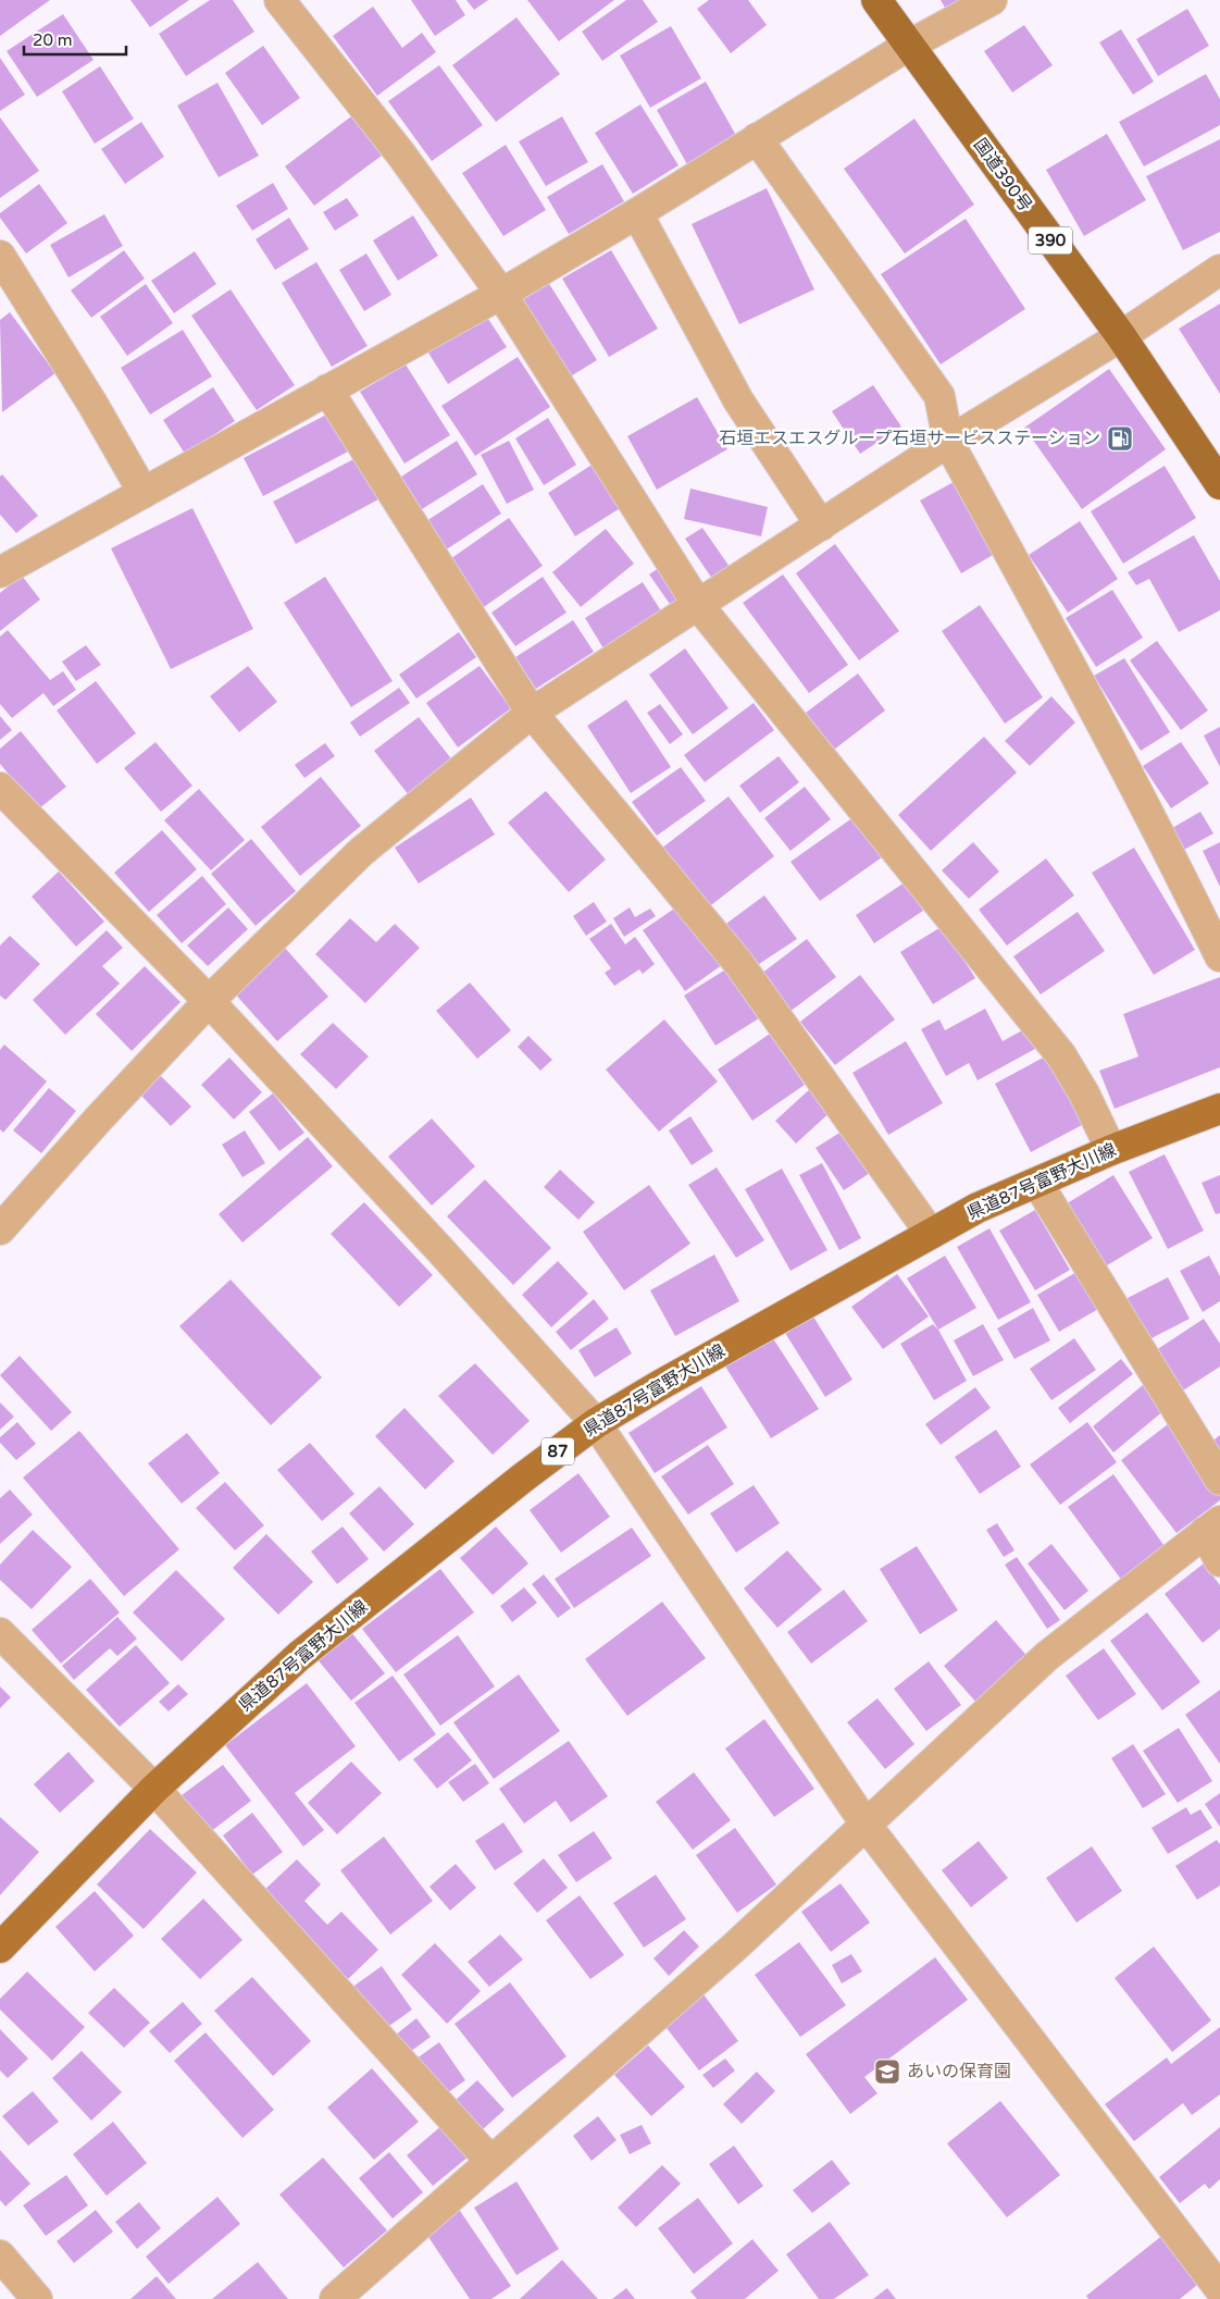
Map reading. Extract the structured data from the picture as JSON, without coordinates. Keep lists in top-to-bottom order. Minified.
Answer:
{"streets":{"highway":["国道390号","390"],"main road":["県道87号富野大川線","87"]},"places":{"fuel station":["石垣エスエスグループ石垣サービスステーション"],"school or university":["あいの保育園"]},"scale_bar":"20 m"}
